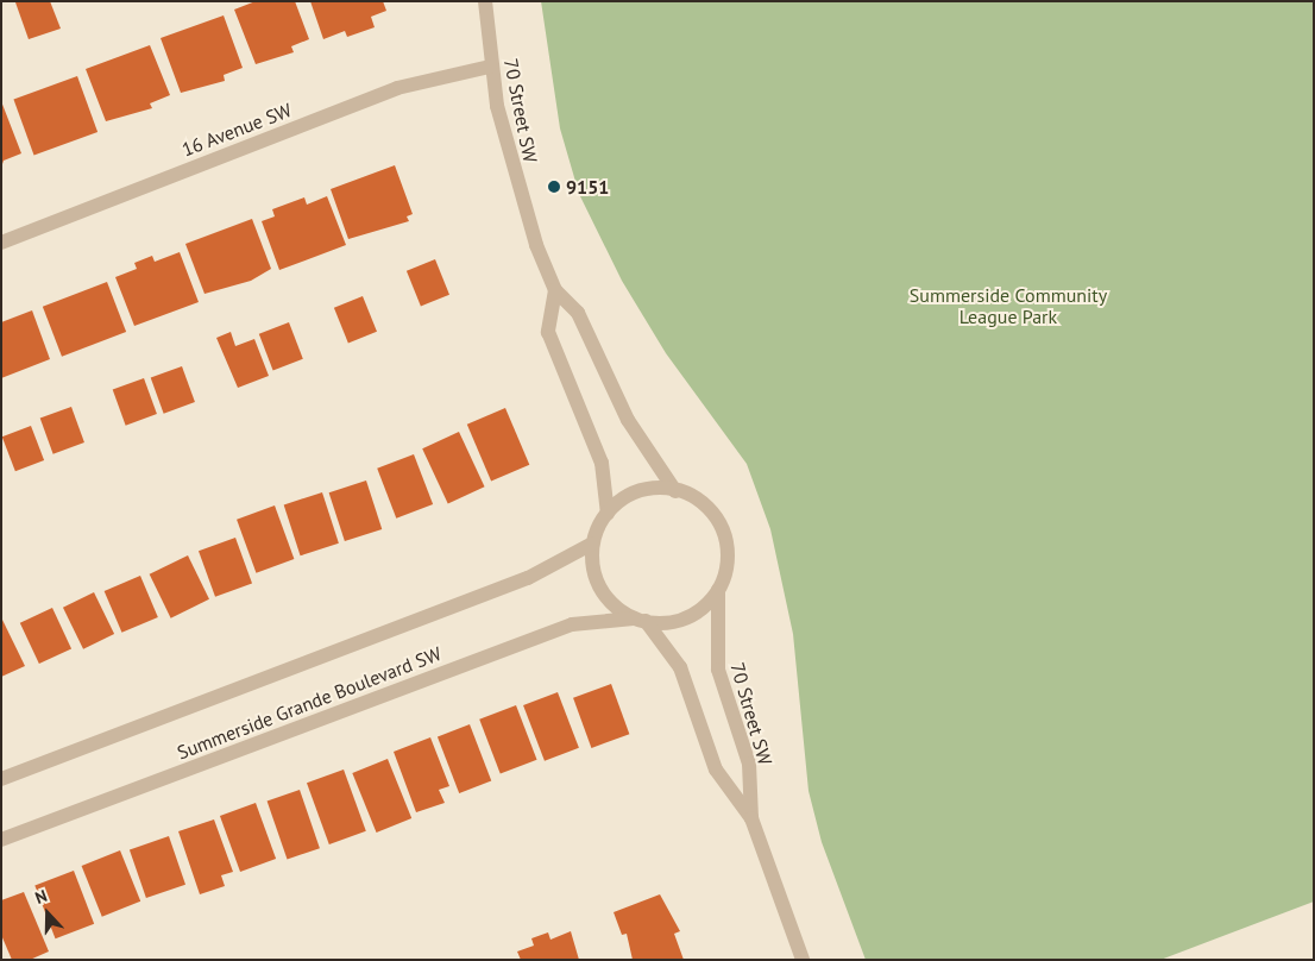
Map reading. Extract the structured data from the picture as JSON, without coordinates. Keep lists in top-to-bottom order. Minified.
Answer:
{"streets":{"street":["70 Street SW","16 Avenue SW","Summerside Grande Boulevard SW"]},"crossings":[["70 Street SW","16 Avenue SW"],["70 Street SW","Summerside Grande Boulevard SW"]],"parks":["Summerside Community League Park"],"places":["9151"],"north":"top"}
